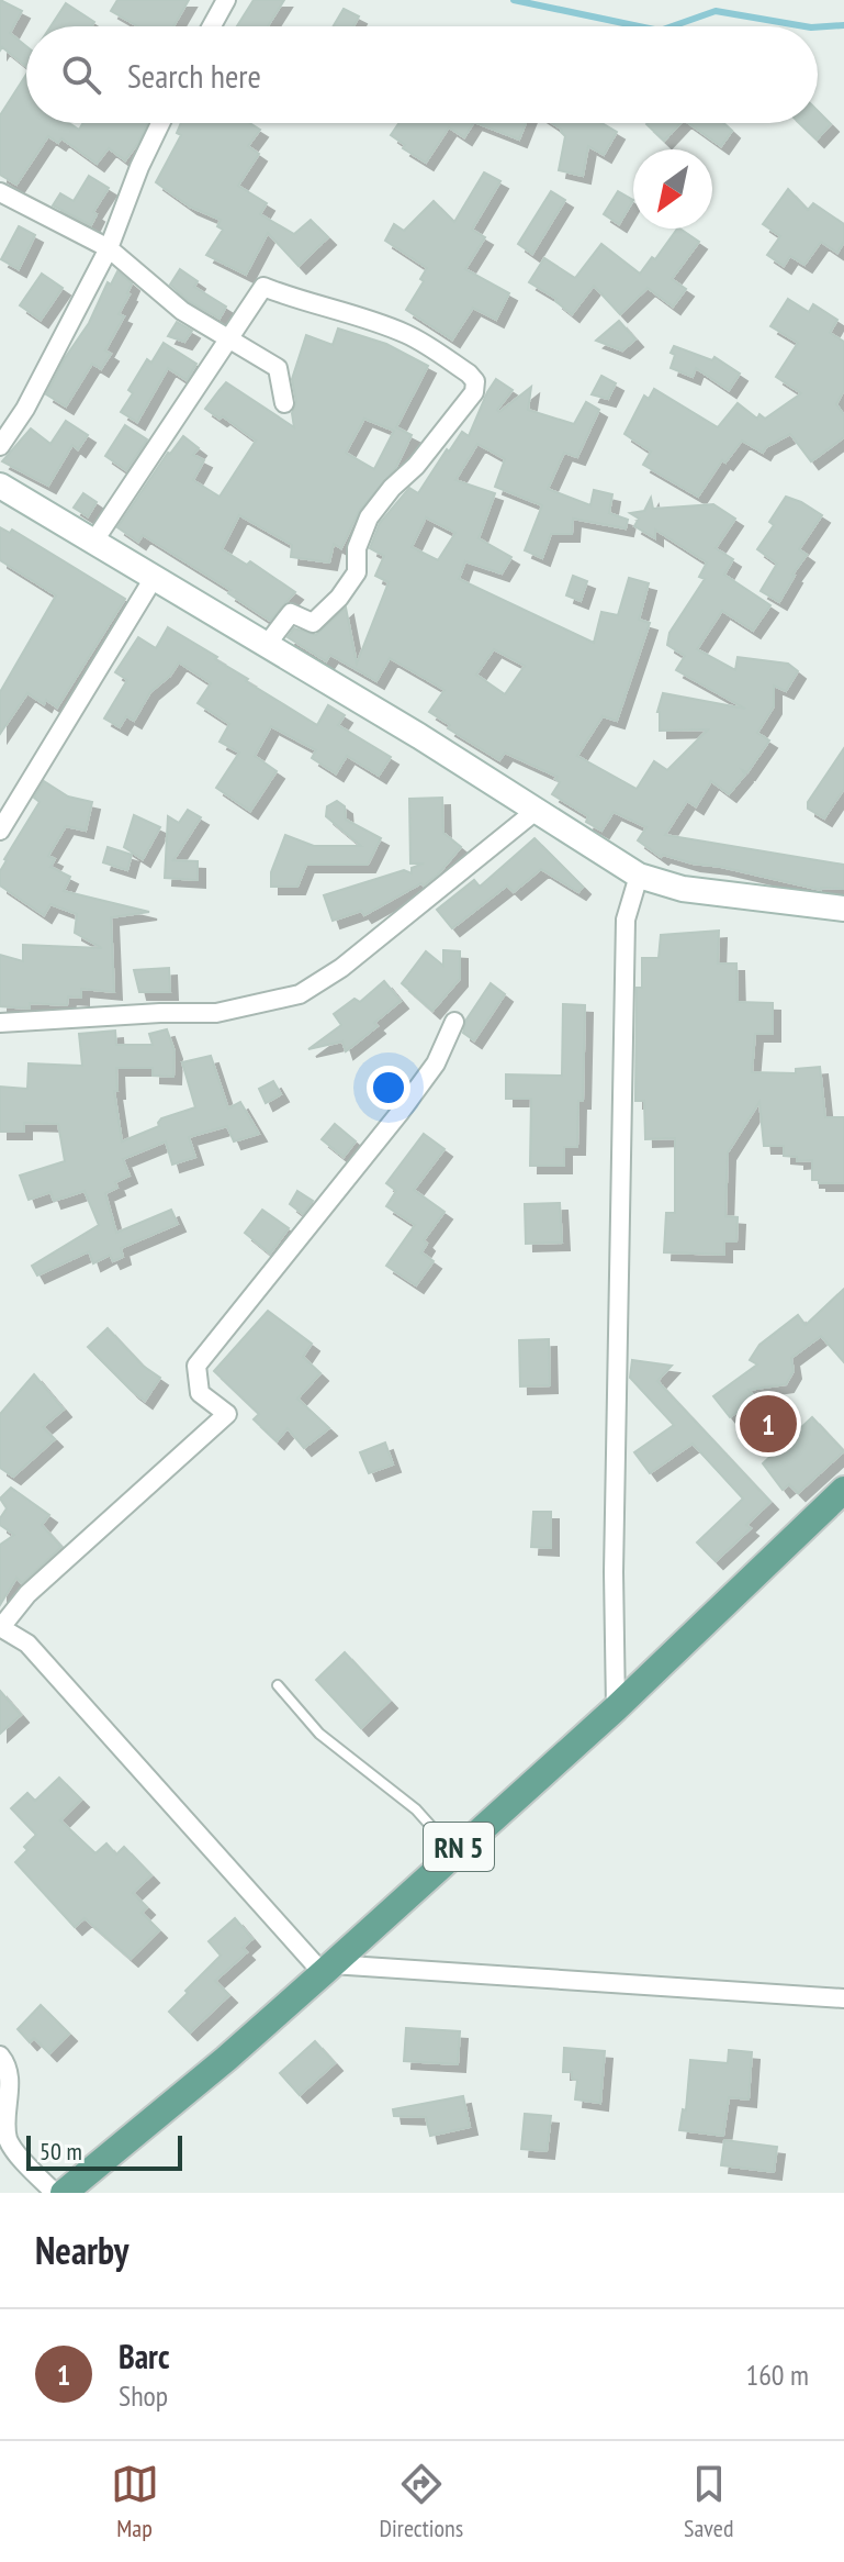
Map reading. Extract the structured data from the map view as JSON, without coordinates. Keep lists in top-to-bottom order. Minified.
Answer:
{"streets":{"main road":["RN 5"]},"scale_bar":"50 m","north":"bottom left","page":{"search":"Search here","pins":"1","scale":"50 m","heading":"Nearby","list":[{"mark":"1","name":"Barc","note":"Shop","value":"160 m"}],"nav":["Map","Directions","Saved"]}}
